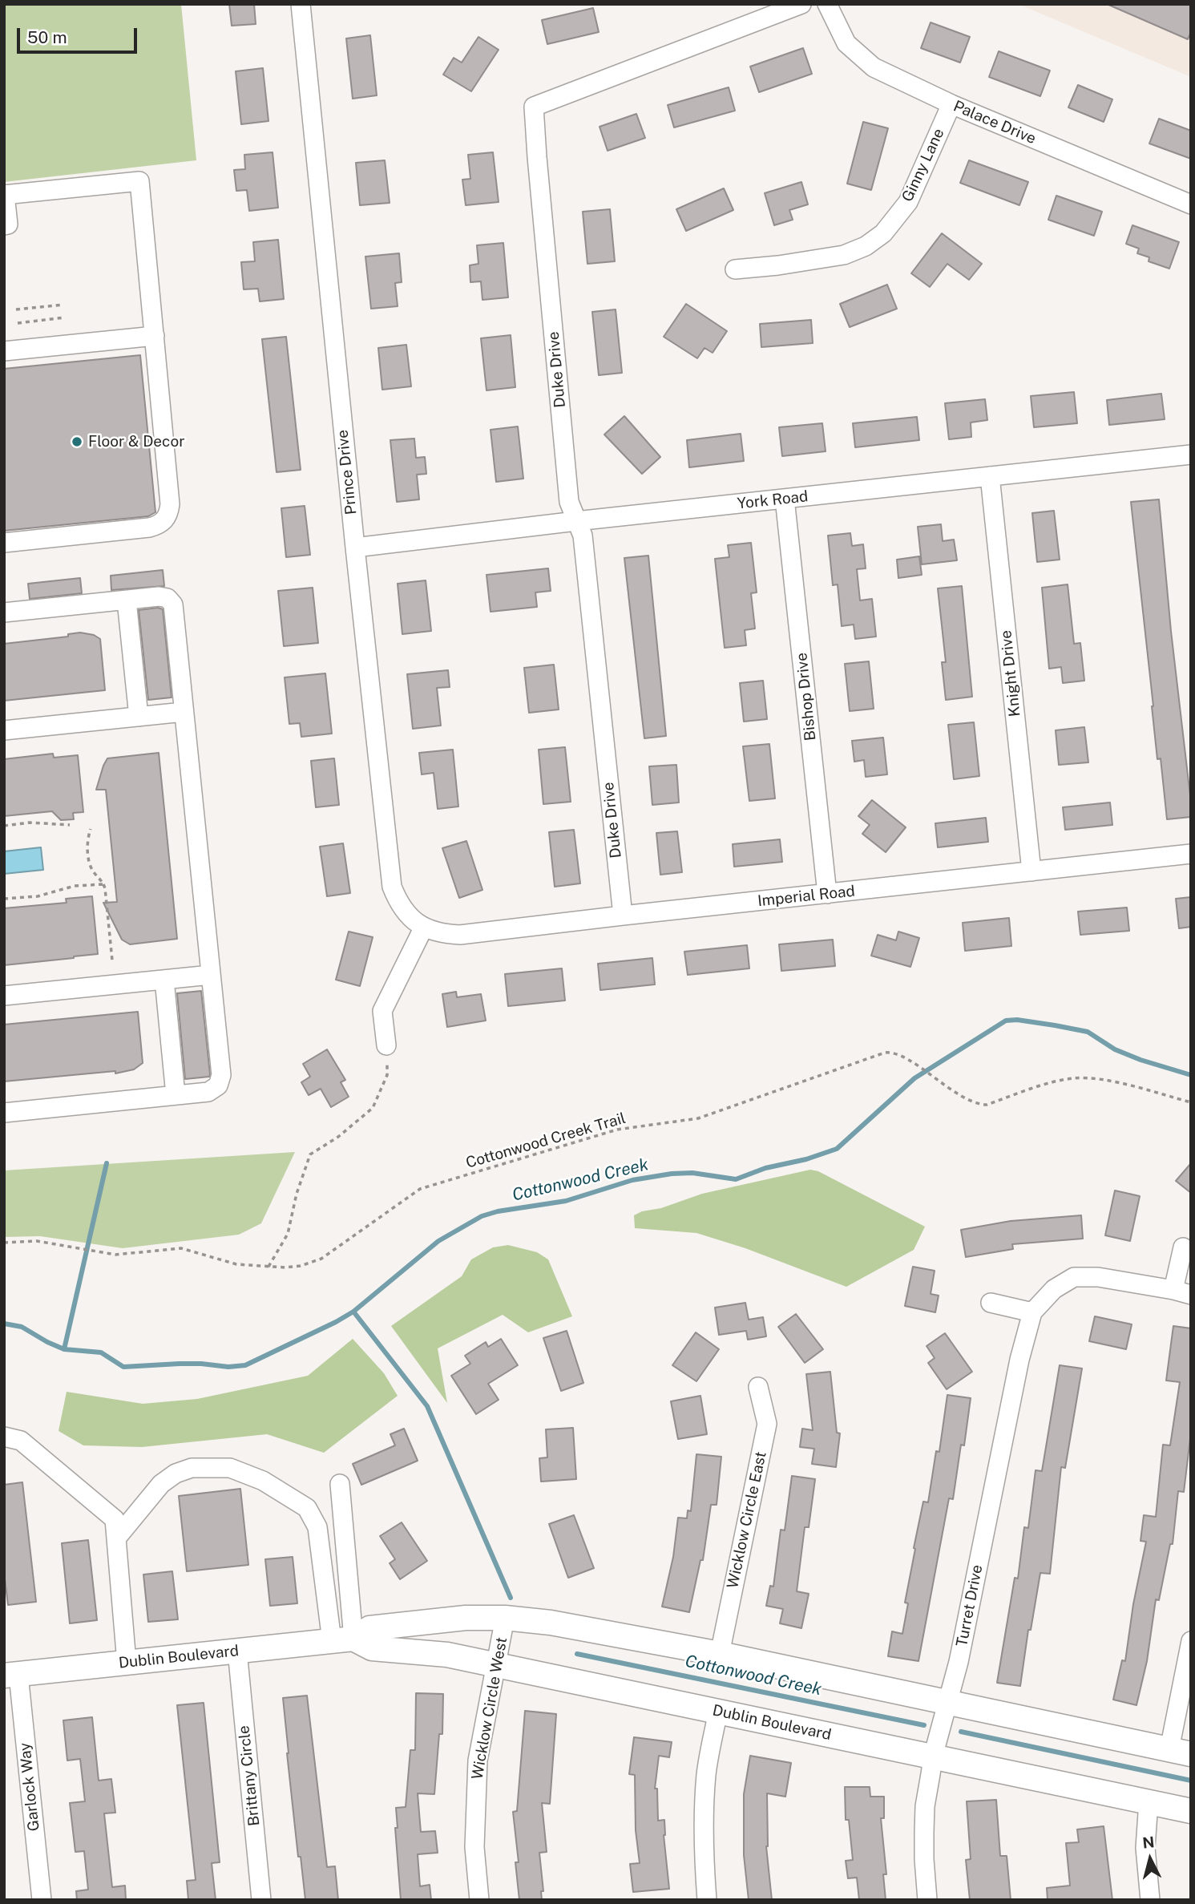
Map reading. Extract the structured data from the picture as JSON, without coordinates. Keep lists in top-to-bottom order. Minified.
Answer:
{"streets":{"main road":["Dublin Boulevard"],"street":["Palace Drive","Ginny Lane","Duke Drive","Prince Drive","York Road","Knight Drive","Bishop Drive","Imperial Road","Wicklow Circle East","Turret Drive","Wicklow Circle West","Brittany Circle","Garlock Way"],"path":["Cottonwood Creek Trail"]},"crossings":[["Palace Drive","Ginny Lane"],["Duke Drive","York Road"],["Duke Drive","Imperial Road"],["Prince Drive","York Road"],["Prince Drive","Imperial Road"],["York Road","Knight Drive"],["York Road","Bishop Drive"],["Knight Drive","Imperial Road"],["Bishop Drive","Imperial Road"],["Wicklow Circle East","Dublin Boulevard"],["Turret Drive","Dublin Boulevard"],["Dublin Boulevard","Wicklow Circle West"],["Dublin Boulevard","Brittany Circle"],["Dublin Boulevard","Garlock Way"]],"water":["Cottonwood Creek"],"places":["Floor & Decor"],"scale_bar":"50 m","north":"top"}
